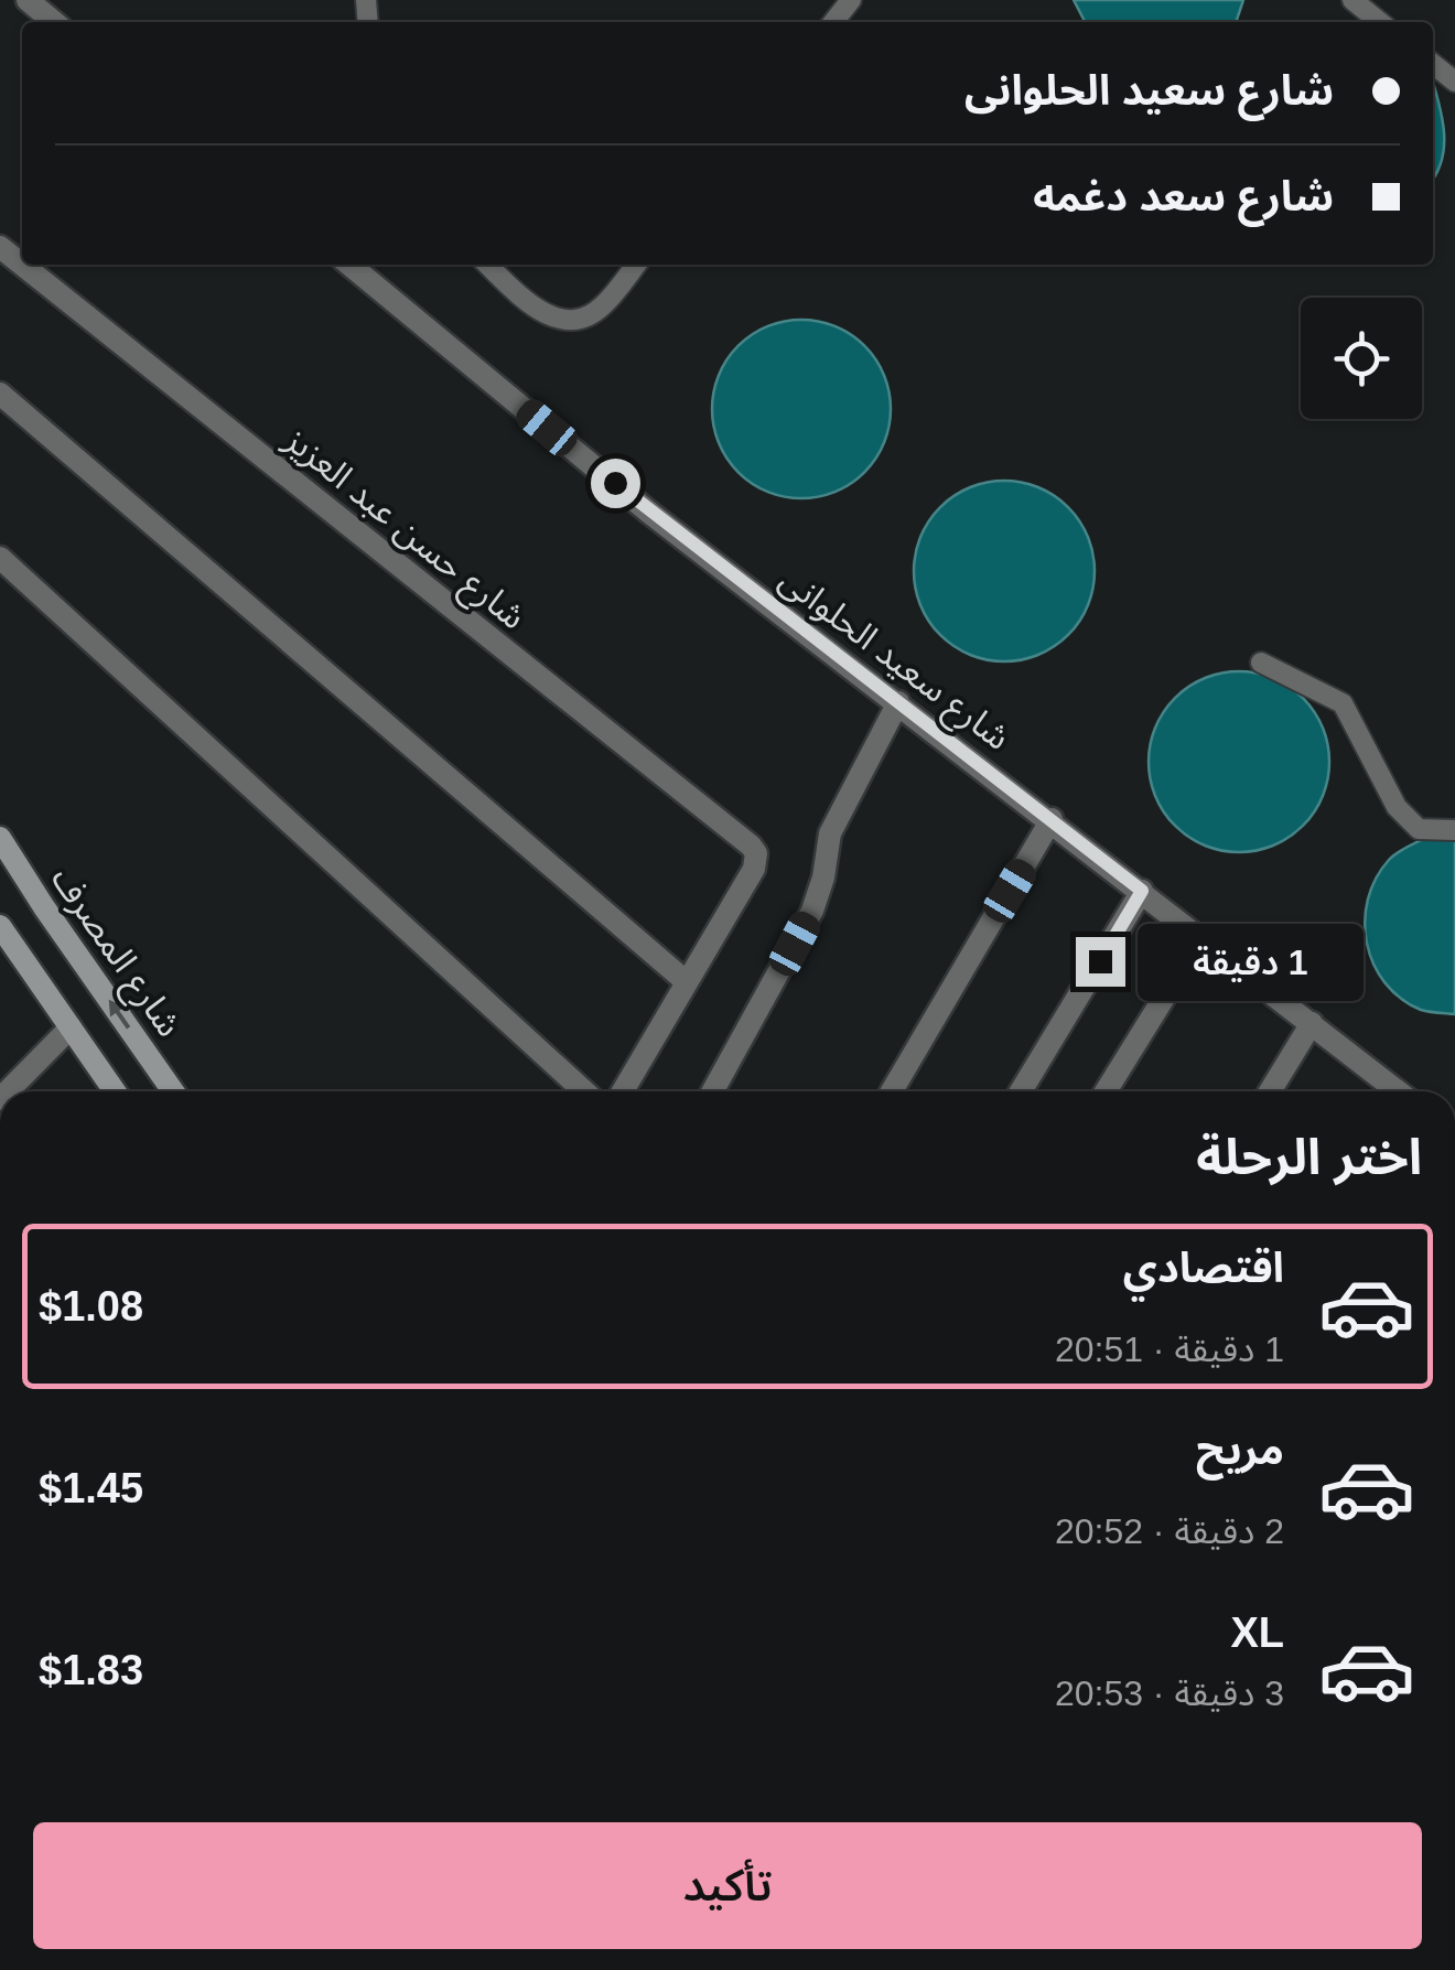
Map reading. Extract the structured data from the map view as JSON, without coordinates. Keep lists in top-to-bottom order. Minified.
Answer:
{"streets":{"street":["شارع حسن عبد العزيز","شارع سعيد الحلوانى","شارع المصرف"]},"page":{"banner":["شارع سعيد الحلوانى","شارع سعد دغمه"],"bubble":"1 دقيقة","heading":"اختر الرحلة","list":[{"name":"اقتصادي","note":"1 دقيقة · 20:51","value":"$1.08"},{"name":"مريح","note":"2 دقيقة · 20:52","value":"$1.45"},{"name":"XL","note":"3 دقيقة · 20:53","value":"$1.83"}],"buttons":"تأكيد"}}
